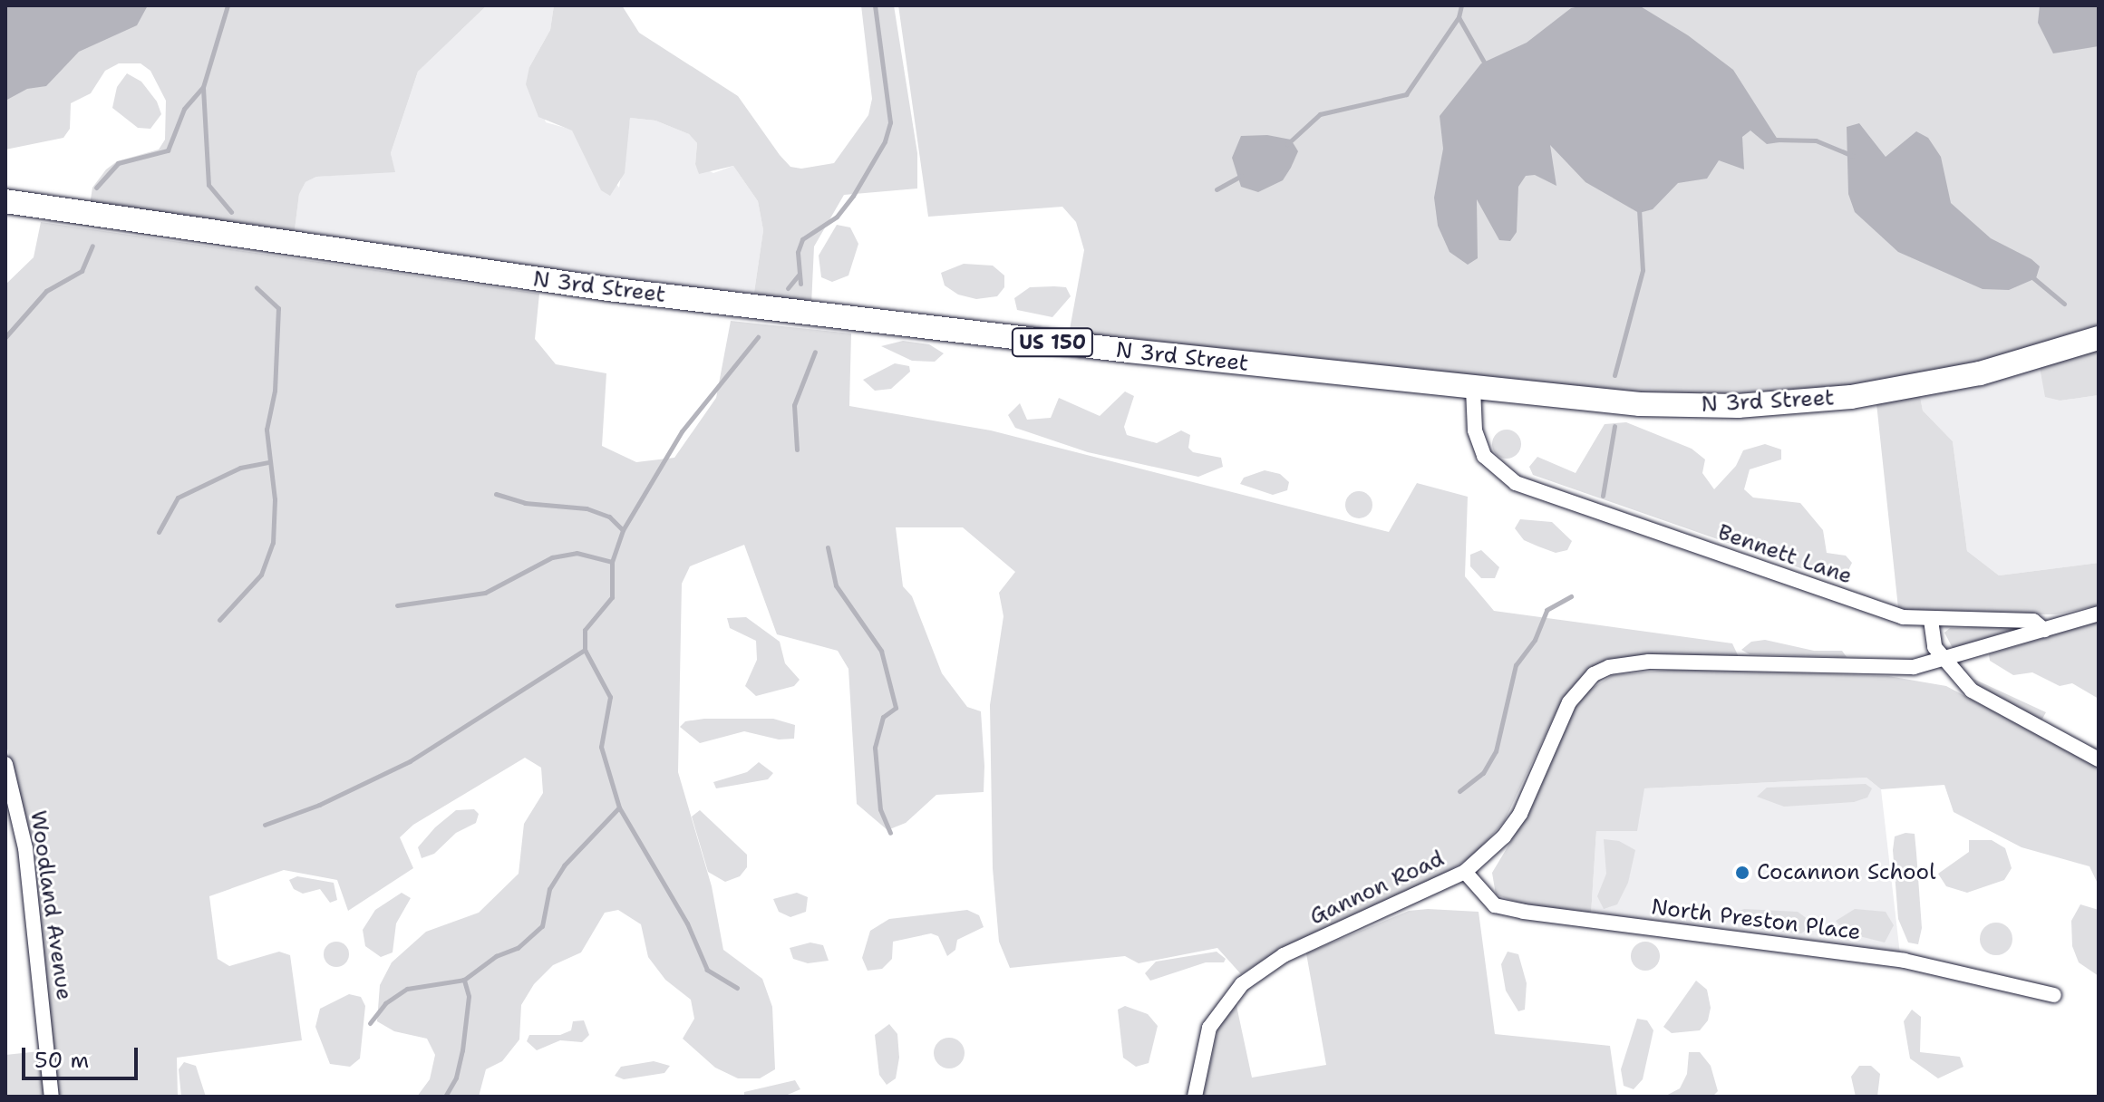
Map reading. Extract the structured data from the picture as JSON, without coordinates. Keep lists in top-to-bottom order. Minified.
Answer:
{"streets":{"main road":["N 3rd Street","US 150"],"street":["Bennett Lane","Gannon Road","Woodland Avenue","North Preston Place"]},"crossings":[["N 3rd Street","Bennett Lane"],["Gannon Road","North Preston Place"]],"places":["Cocannon School"],"scale_bar":"50 m"}
